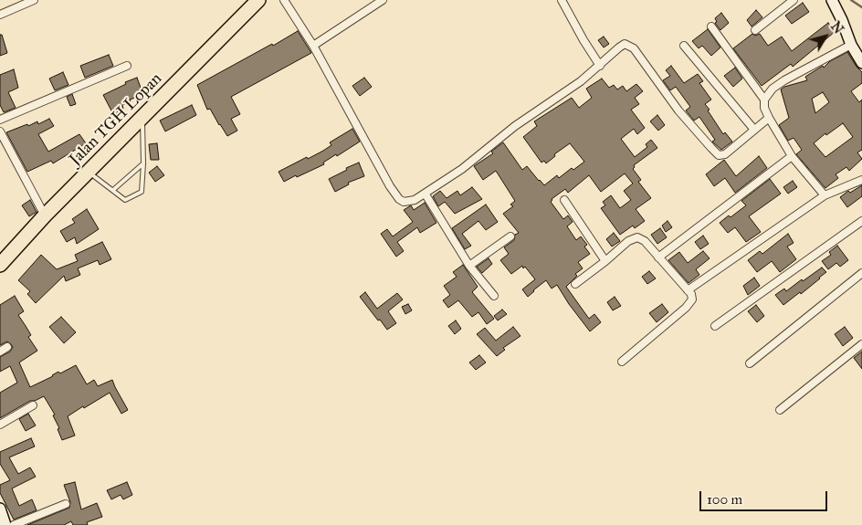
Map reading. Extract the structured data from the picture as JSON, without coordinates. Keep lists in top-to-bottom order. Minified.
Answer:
{"streets":{"highway":["Jalan TGH Lopan"]},"scale_bar":"100 m","north":"top right"}
